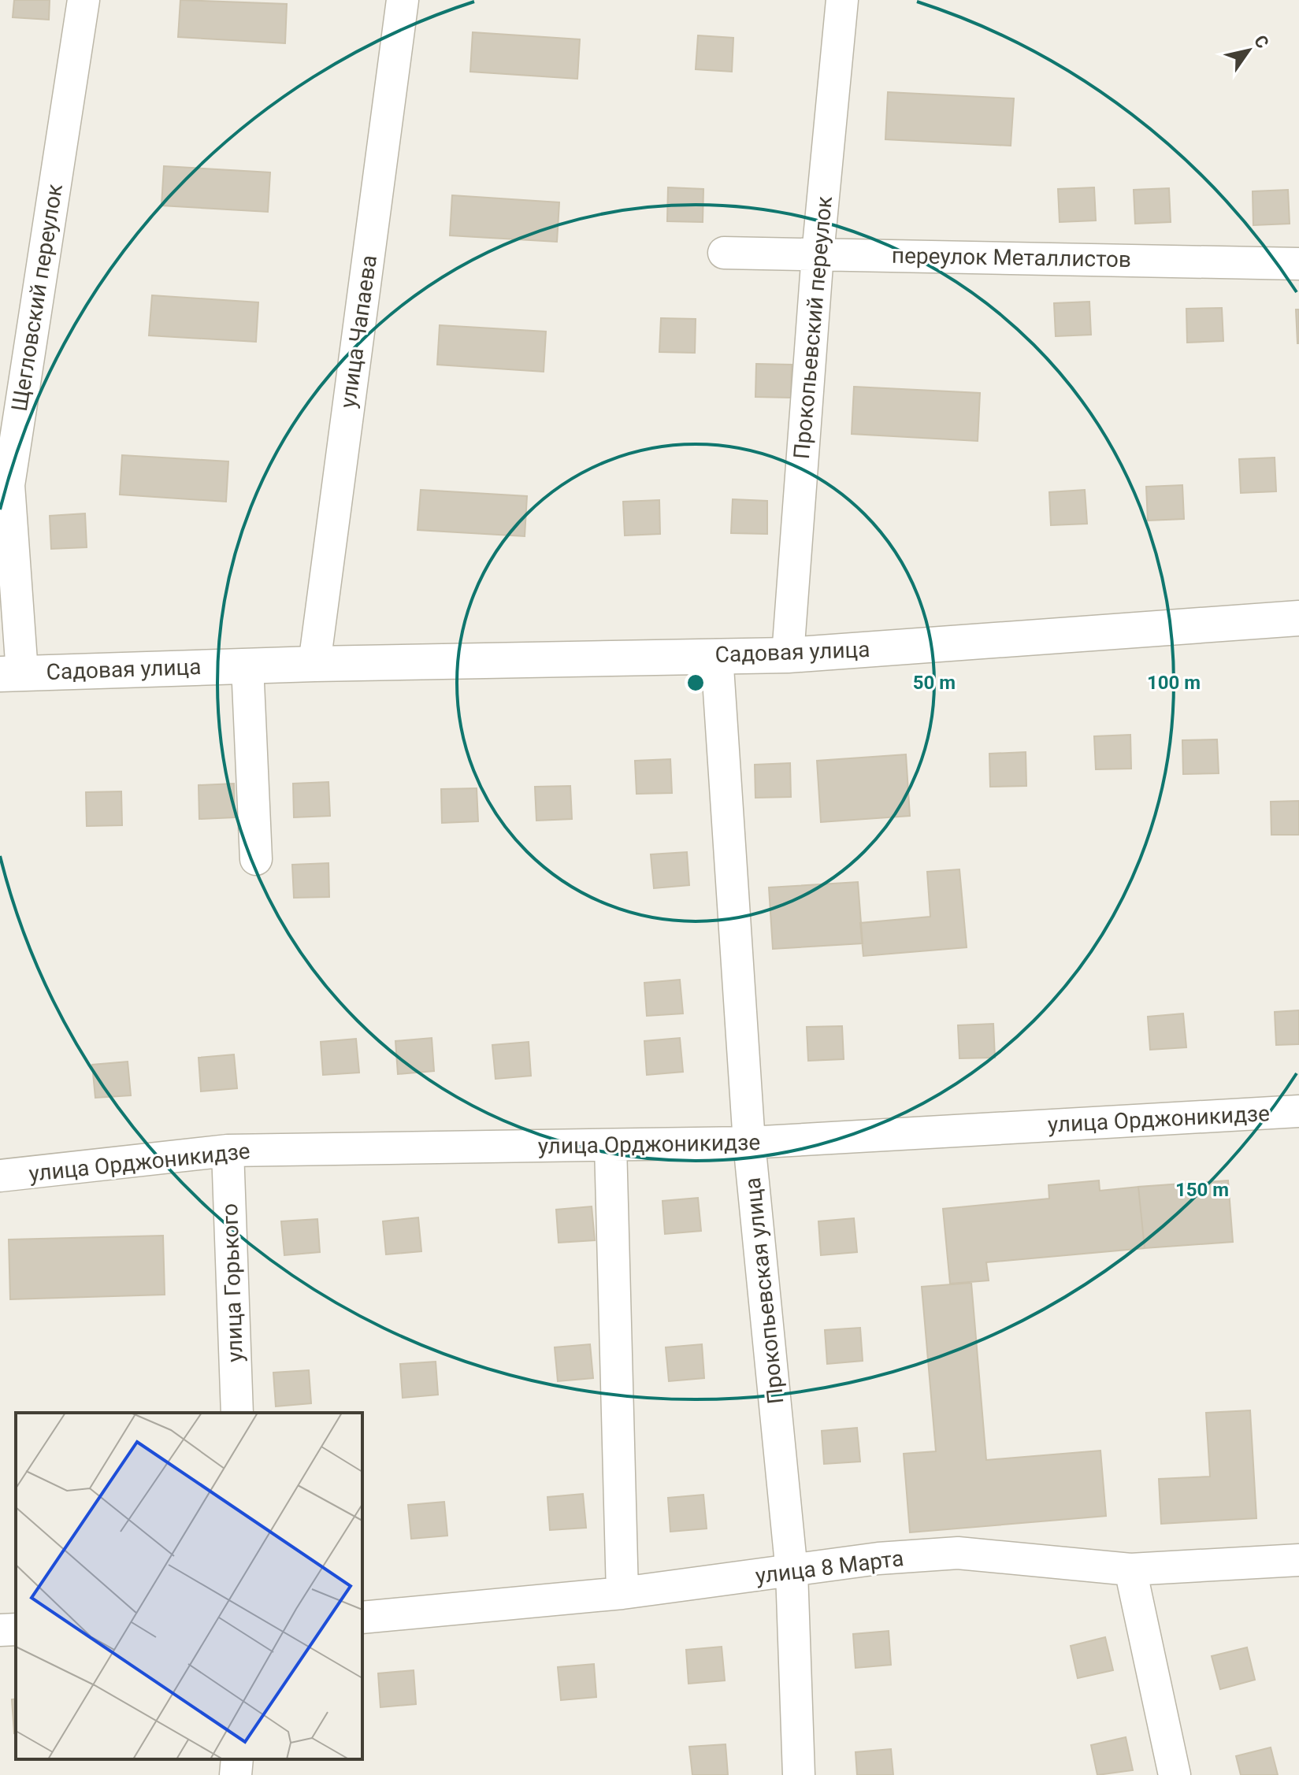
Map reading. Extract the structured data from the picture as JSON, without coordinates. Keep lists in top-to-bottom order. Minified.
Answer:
{"streets":{"street":["переулок Металлистов","Щегловский переулок","Прокопьевский переулок","улица Чапаева","Садовая улица","улица Орджоникидзе","улица Горького","Прокопьевская улица","улица 8 Марта"]},"crossings":[["переулок Металлистов","Прокопьевский переулок"],["Щегловский переулок","Садовая улица"],["Прокопьевский переулок","Садовая улица"],["улица Чапаева","Садовая улица"],["Садовая улица","Прокопьевская улица"],["улица Орджоникидзе","улица Горького"],["улица Орджоникидзе","Прокопьевская улица"],["Прокопьевская улица","улица 8 Марта"]],"north":"top right","rings":["50 m","100 m","150 m"]}
